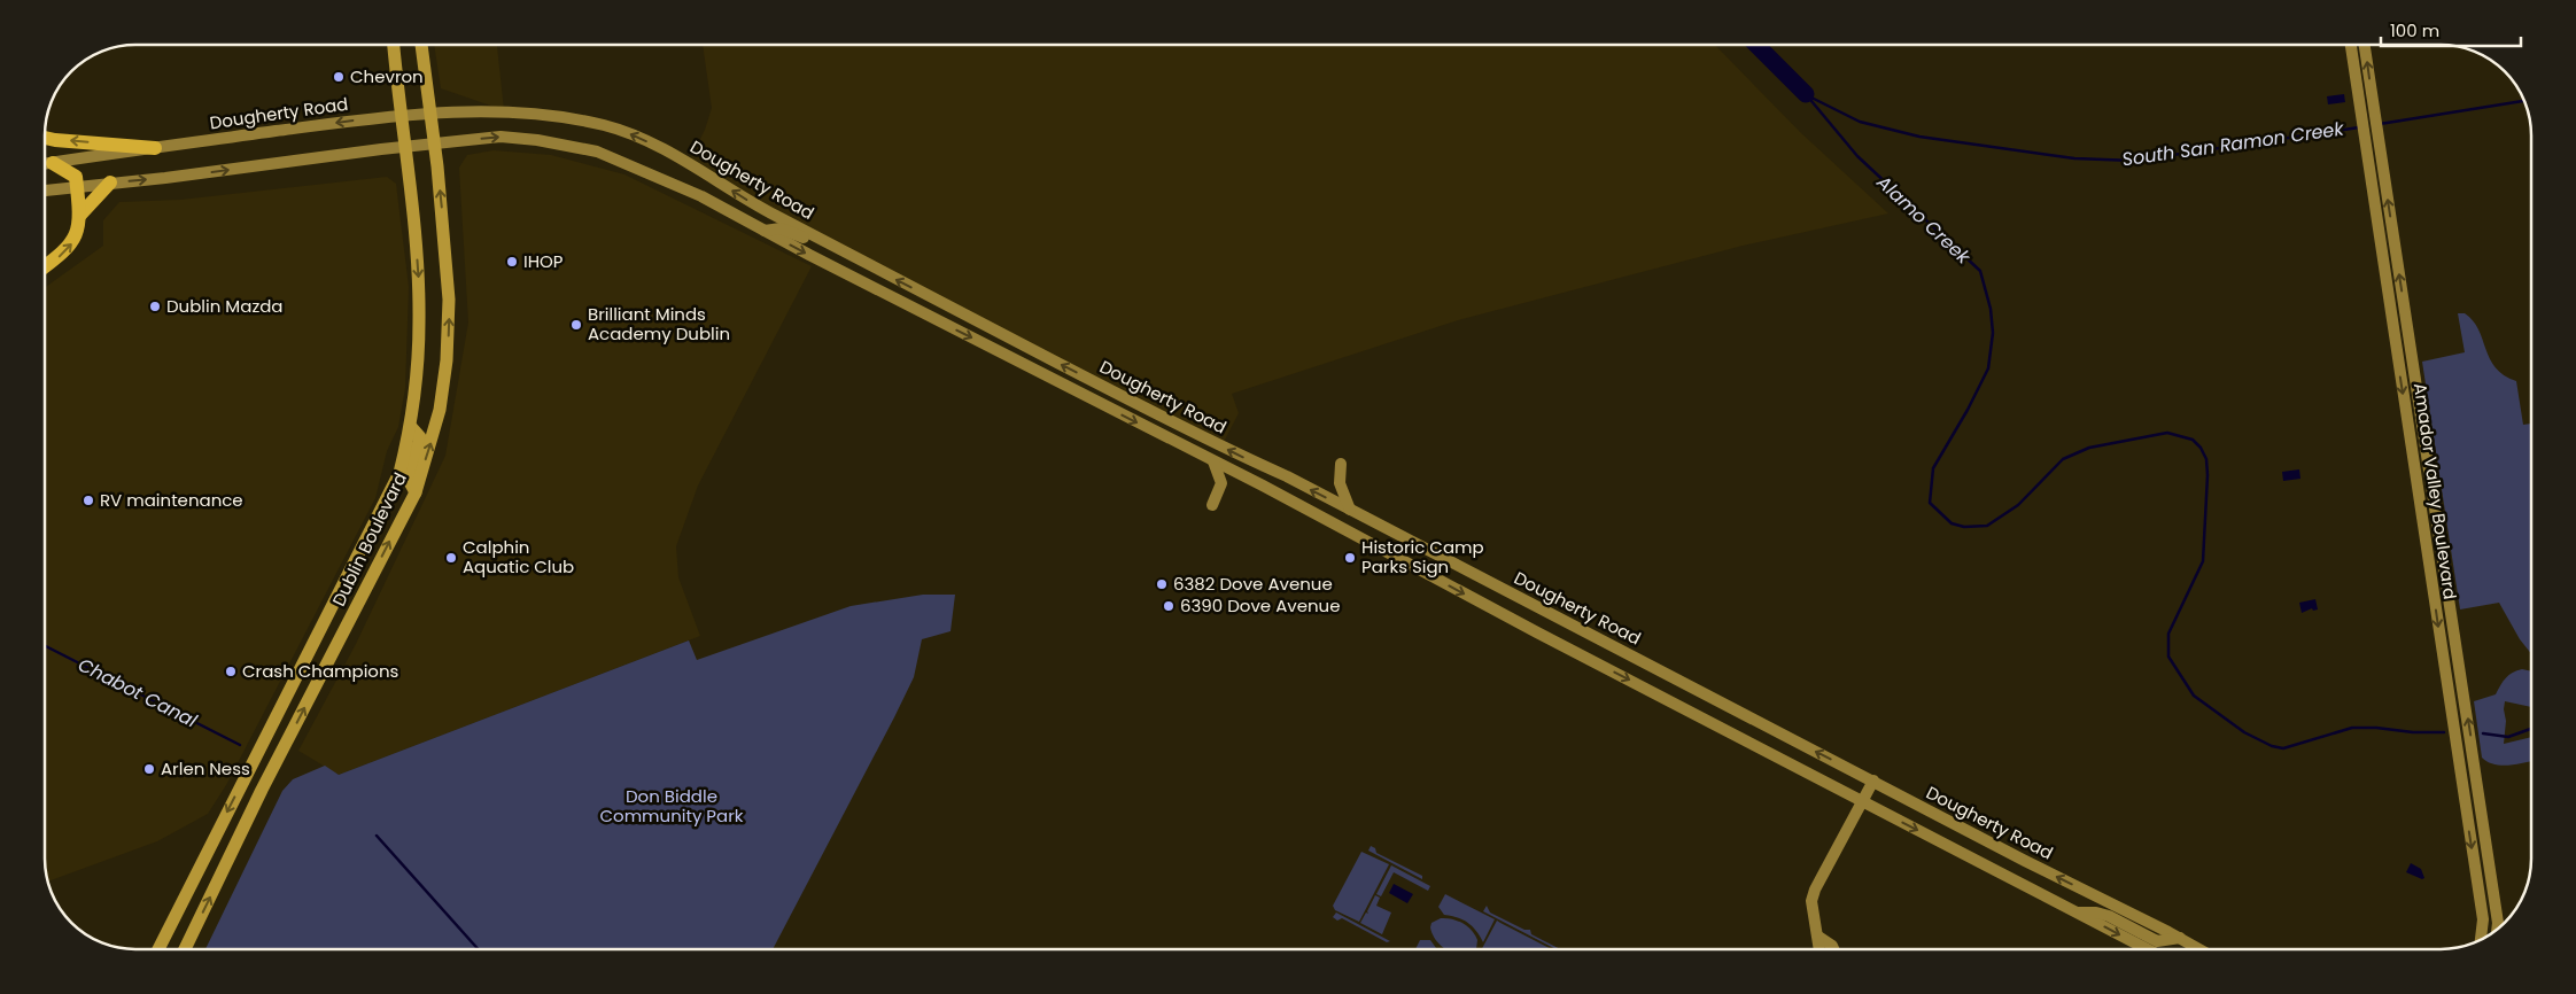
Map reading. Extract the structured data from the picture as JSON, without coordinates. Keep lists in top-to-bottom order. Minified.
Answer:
{"streets":{"main road":["Dougherty Road","Amador Valley Boulevard","Dublin Boulevard"]},"crossings":[["Dougherty Road","Dublin Boulevard"]],"water":["South San Ramon Creek","Alamo Creek","Chabot Canal"],"parks":["Don Biddle Community Park"],"places":["Chevron","IHOP","Dublin Mazda","Brilliant Minds Academy Dublin","RV maintenance","Calphin Aquatic Club","Historic Camp Parks Sign","6382 Dove Avenue","6390 Dove Avenue","Crash Champions","Arlen Ness"],"scale_bar":"100 m"}
